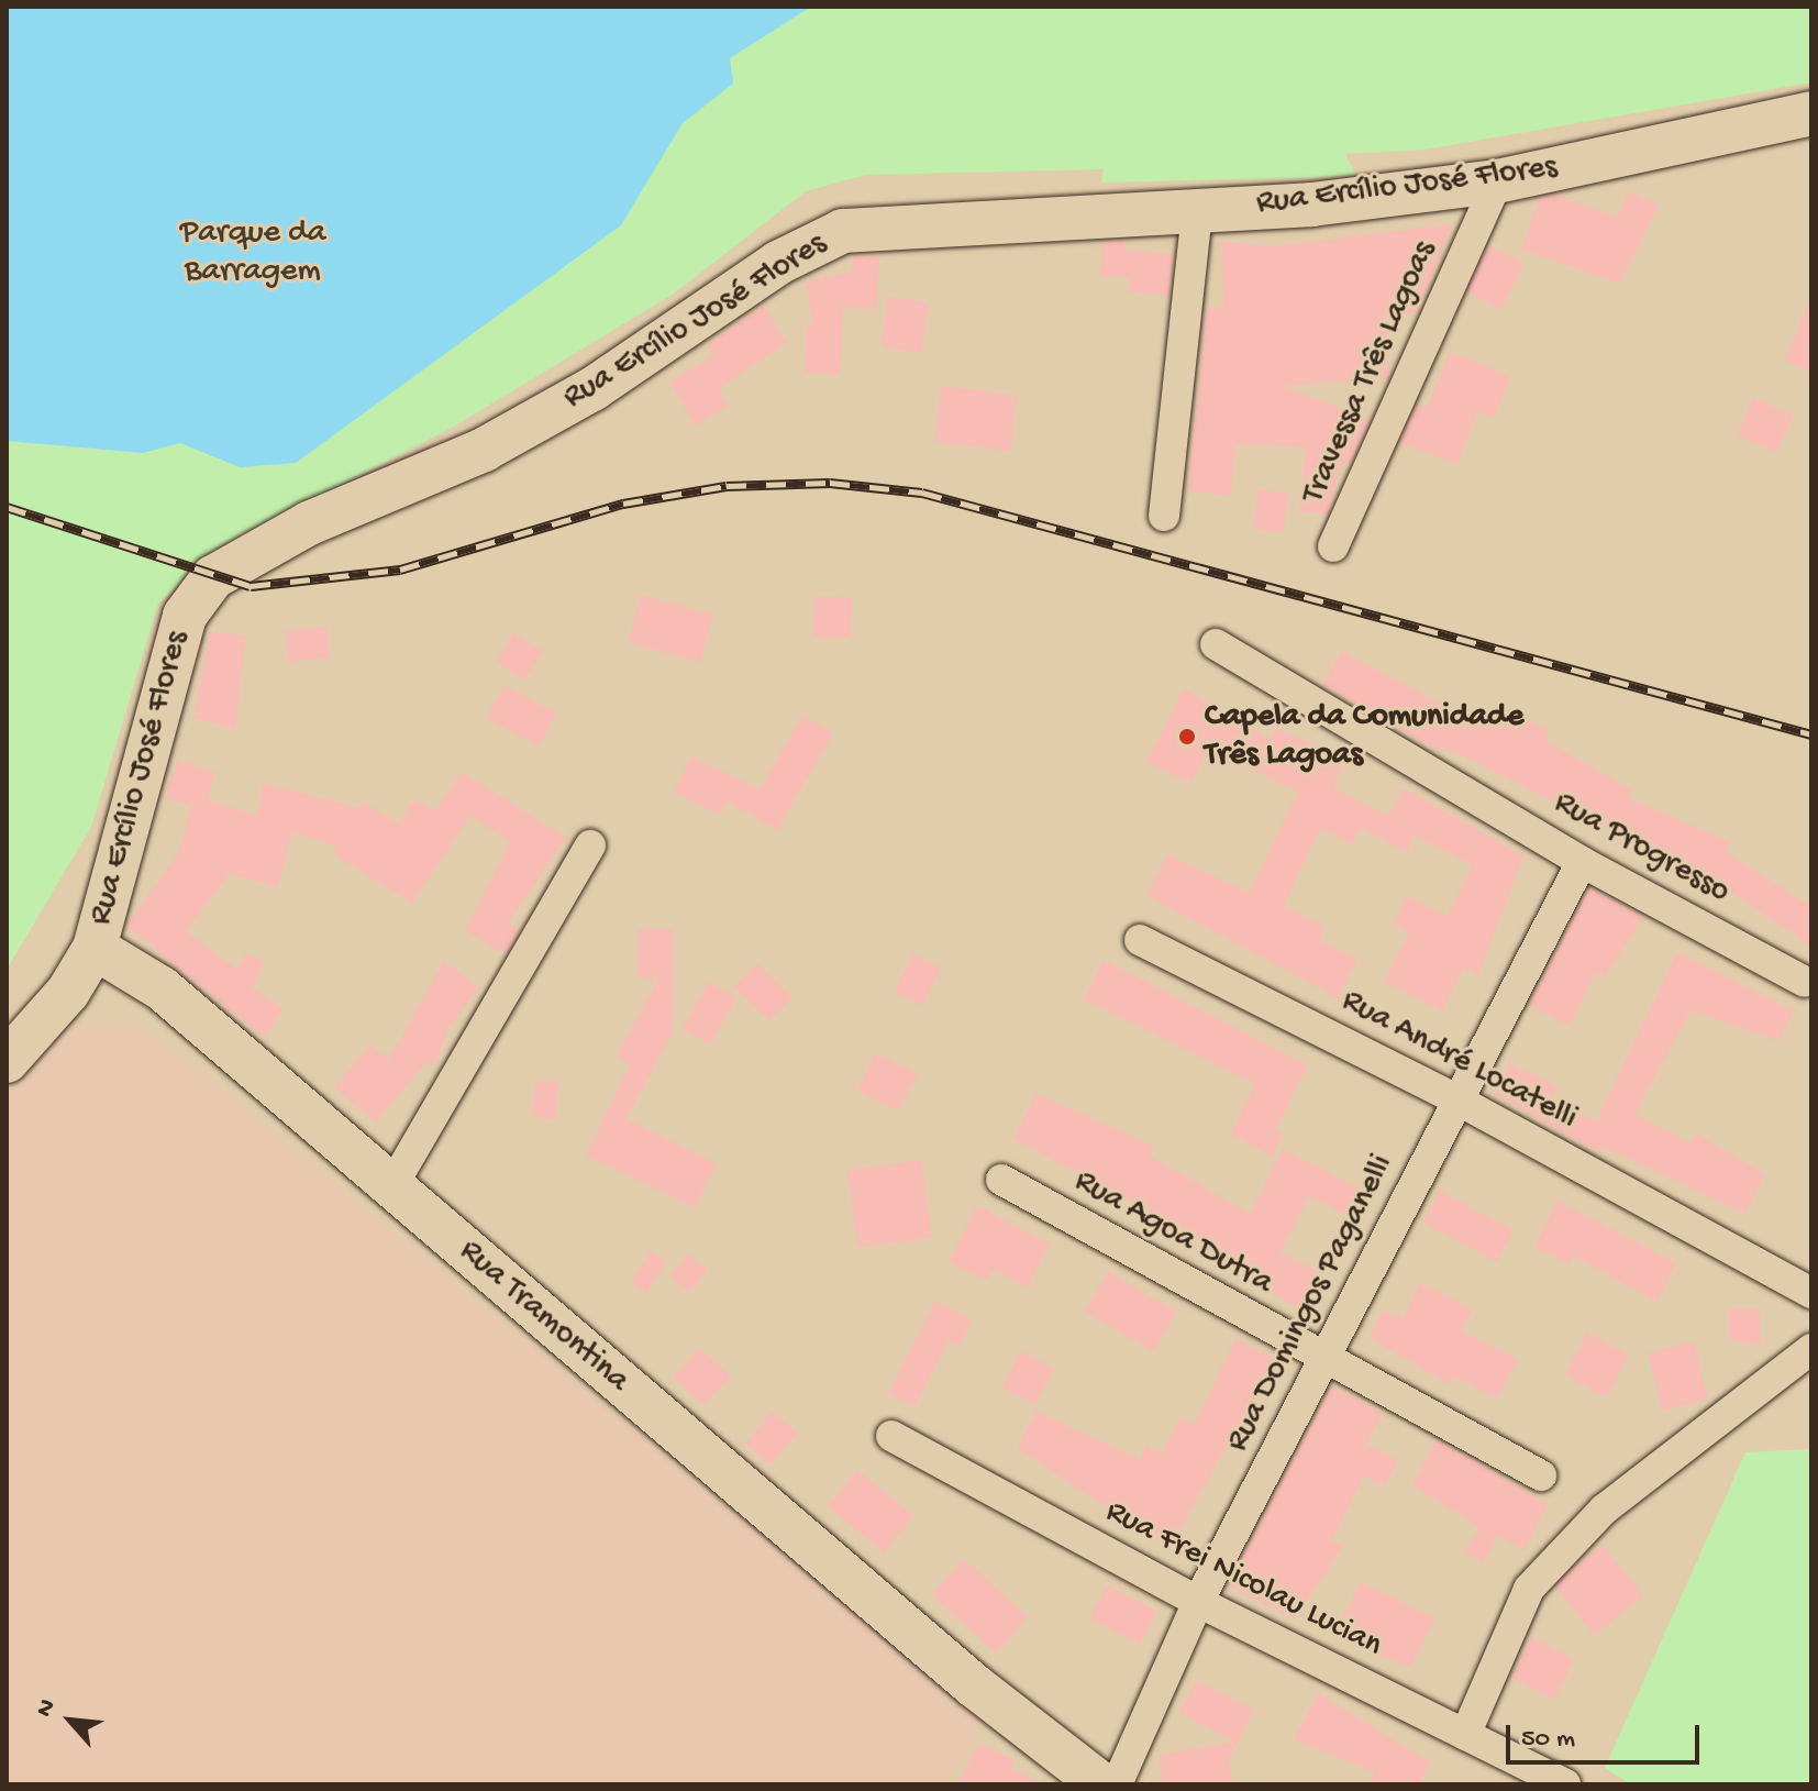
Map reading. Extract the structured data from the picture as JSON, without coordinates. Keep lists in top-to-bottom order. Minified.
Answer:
{"streets":{"street":["Rua Ercílio José Flores","Travessa Três Lagoas","Rua Progresso","Rua André Locatelli","Rua Agoa Dutra","Rua Domingos Paganelli","Rua Tramontina","Rua Frei Nicolau Lucian"]},"crossings":[["Rua Ercílio José Flores","Travessa Três Lagoas"],["Rua Ercílio José Flores","Rua Tramontina"],["Rua Progresso","Rua Domingos Paganelli"],["Rua André Locatelli","Rua Domingos Paganelli"],["Rua Agoa Dutra","Rua Domingos Paganelli"],["Rua Domingos Paganelli","Rua Frei Nicolau Lucian"]],"parks":["Parque da Barragem"],"places":["Capela da Comunidade Três Lagoas"],"scale_bar":"50 m","north":"top left"}
